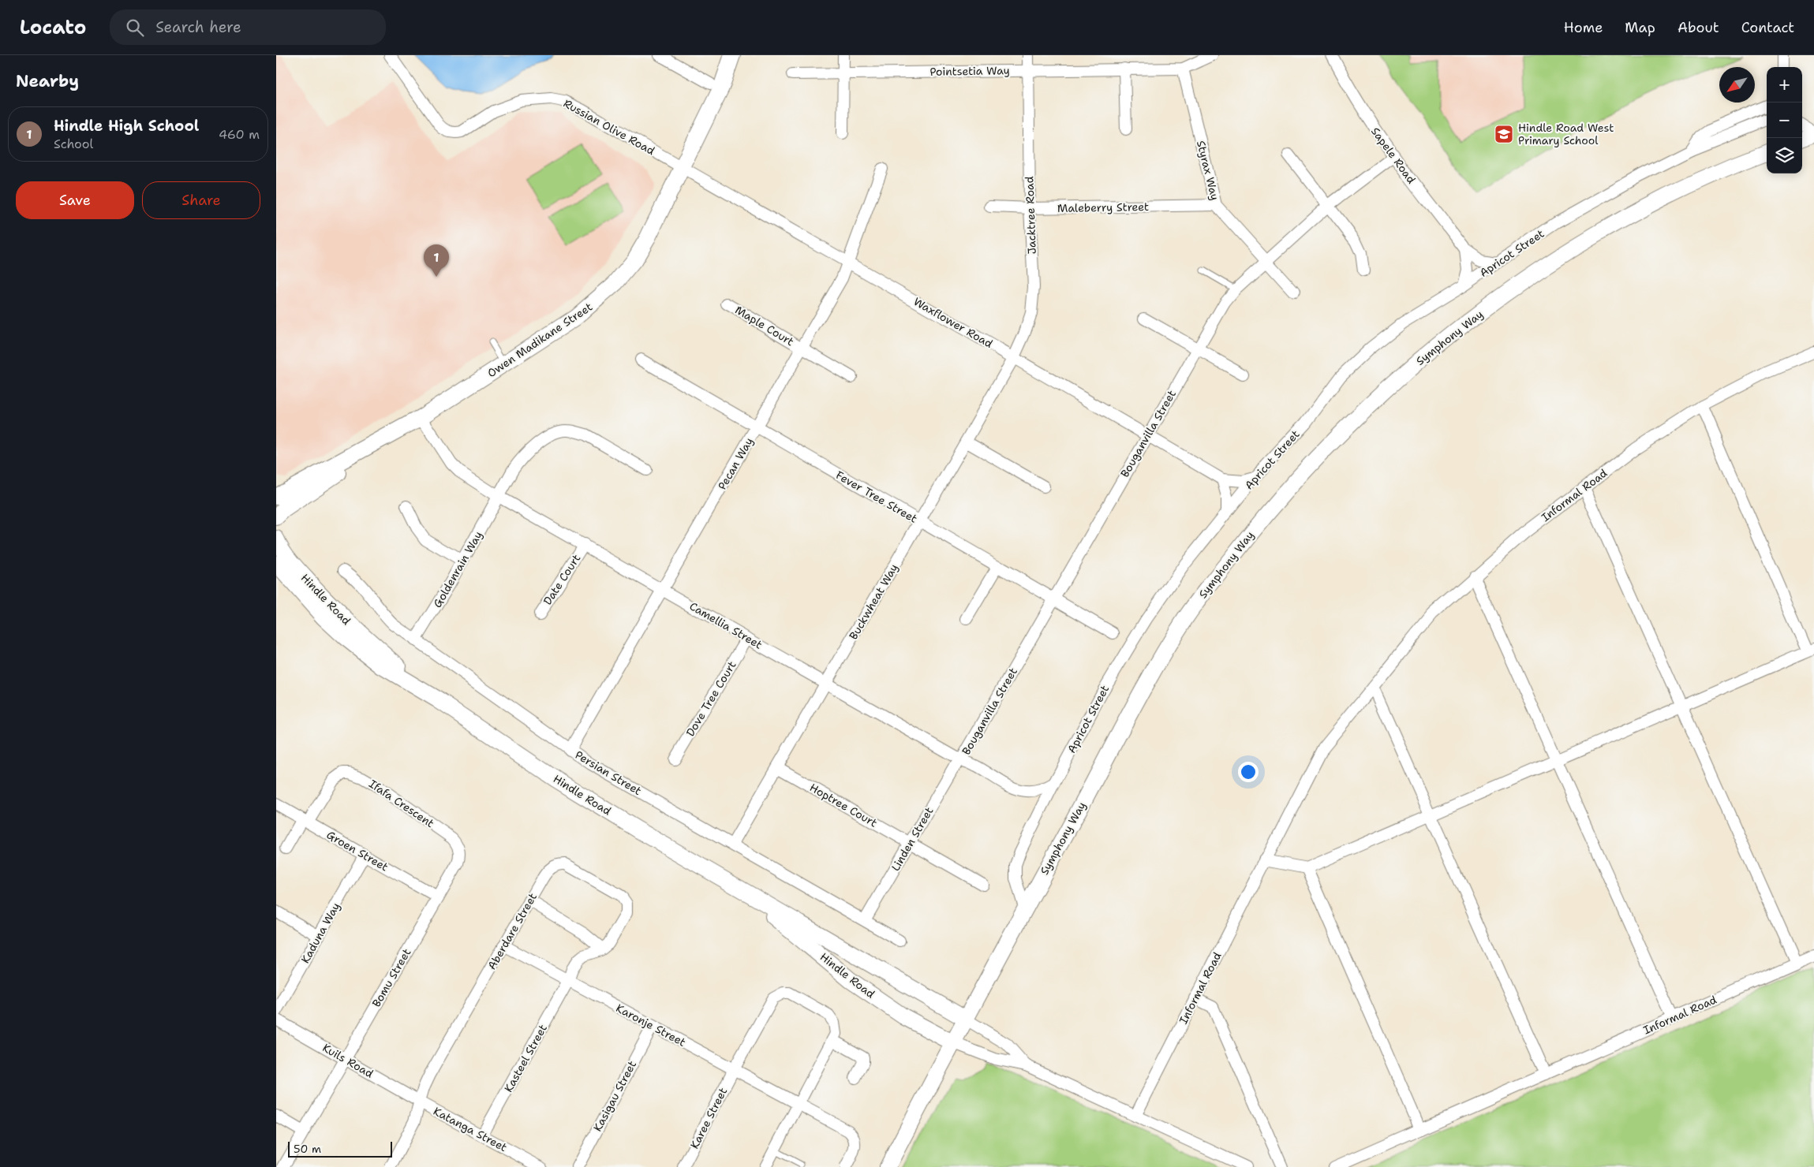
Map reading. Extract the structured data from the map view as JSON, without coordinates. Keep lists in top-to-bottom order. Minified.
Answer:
{"streets":{"main road":["Symphony Way","Owen Madikane Street","Hindle Road"],"street":["Pointsetia Way","Russian Olive Road","Sapele Road","Styrax Way","Maleberry Street","Jacktree Road","Apricot Street","Waxflower Road","Maple Court","Bouganvilla Street","Pecan Way","Informal Road","Fever Tree Street","Goldenrain Way","Date Court","Buckwheat Way","Camellia Street","Dove Tree Court","Persian Street","Ifafa Crescent","Hoptree Court","Linden Street","Groen Street","Aberdare Street","Kaduna Way","Bomu Street","Karonje Street","Kasteel Street","Kuils Road","Kasigau Street","Karee Street","Katanga Street"]},"crossings":[["Pointsetia Way","Styrax Way"],["Pointsetia Way","Jacktree Road"],["Russian Olive Road","Waxflower Road"],["Russian Olive Road","Owen Madikane Street"],["Sapele Road","Apricot Street"],["Sapele Road","Bouganvilla Street"],["Styrax Way","Maleberry Street"],["Styrax Way","Bouganvilla Street"],["Maleberry Street","Jacktree Road"],["Jacktree Road","Waxflower Road"],["Jacktree Road","Buckwheat Way"],["Apricot Street","Waxflower Road"],["Apricot Street","Symphony Way"],["Apricot Street","Camellia Street"],["Waxflower Road","Owen Madikane Street"],["Waxflower Road","Bouganvilla Street"],["Waxflower Road","Pecan Way"],["Waxflower Road","Buckwheat Way"],["Maple Court","Pecan Way"],["Symphony Way","Hindle Road"],["Owen Madikane Street","Camellia Street"],["Bouganvilla Street","Fever Tree Street"],["Bouganvilla Street","Camellia Street"],["Bouganvilla Street","Linden Street"],["Pecan Way","Fever Tree Street"],["Pecan Way","Camellia Street"],["Pecan Way","Persian Street"],["Fever Tree Street","Buckwheat Way"],["Goldenrain Way","Camellia Street"],["Goldenrain Way","Persian Street"],["Date Court","Camellia Street"],["Buckwheat Way","Camellia Street"],["Buckwheat Way","Persian Street"],["Buckwheat Way","Hoptree Court"],["Camellia Street","Dove Tree Court"],["Camellia Street","Linden Street"],["Persian Street","Linden Street"],["Ifafa Crescent","Groen Street"],["Ifafa Crescent","Bomu Street"],["Hoptree Court","Linden Street"],["Groen Street","Kaduna Way"],["Groen Street","Bomu Street"],["Aberdare Street","Karonje Street"],["Aberdare Street","Kuils Road"],["Aberdare Street","Katanga Street"],["Bomu Street","Kuils Road"],["Karonje Street","Kasteel Street"],["Karonje Street","Kasigau Street"],["Karonje Street","Karee Street"],["Kasteel Street","Katanga Street"],["Kuils Road","Katanga Street"]],"places":{"school or university":["Hindle Road West Primary School"]},"scale_bar":"50 m","north":"bottom left","page":{"header":"Locato","search":"Search here","nav":["Home","Map","About","Contact"],"heading":"Nearby","map_buttons":["+","−"],"list":[{"mark":"1","name":"Hindle High School","note":"School","value":"460 m"}],"buttons":["Save","Share"],"pins":"1","scale":"50 m"}}
